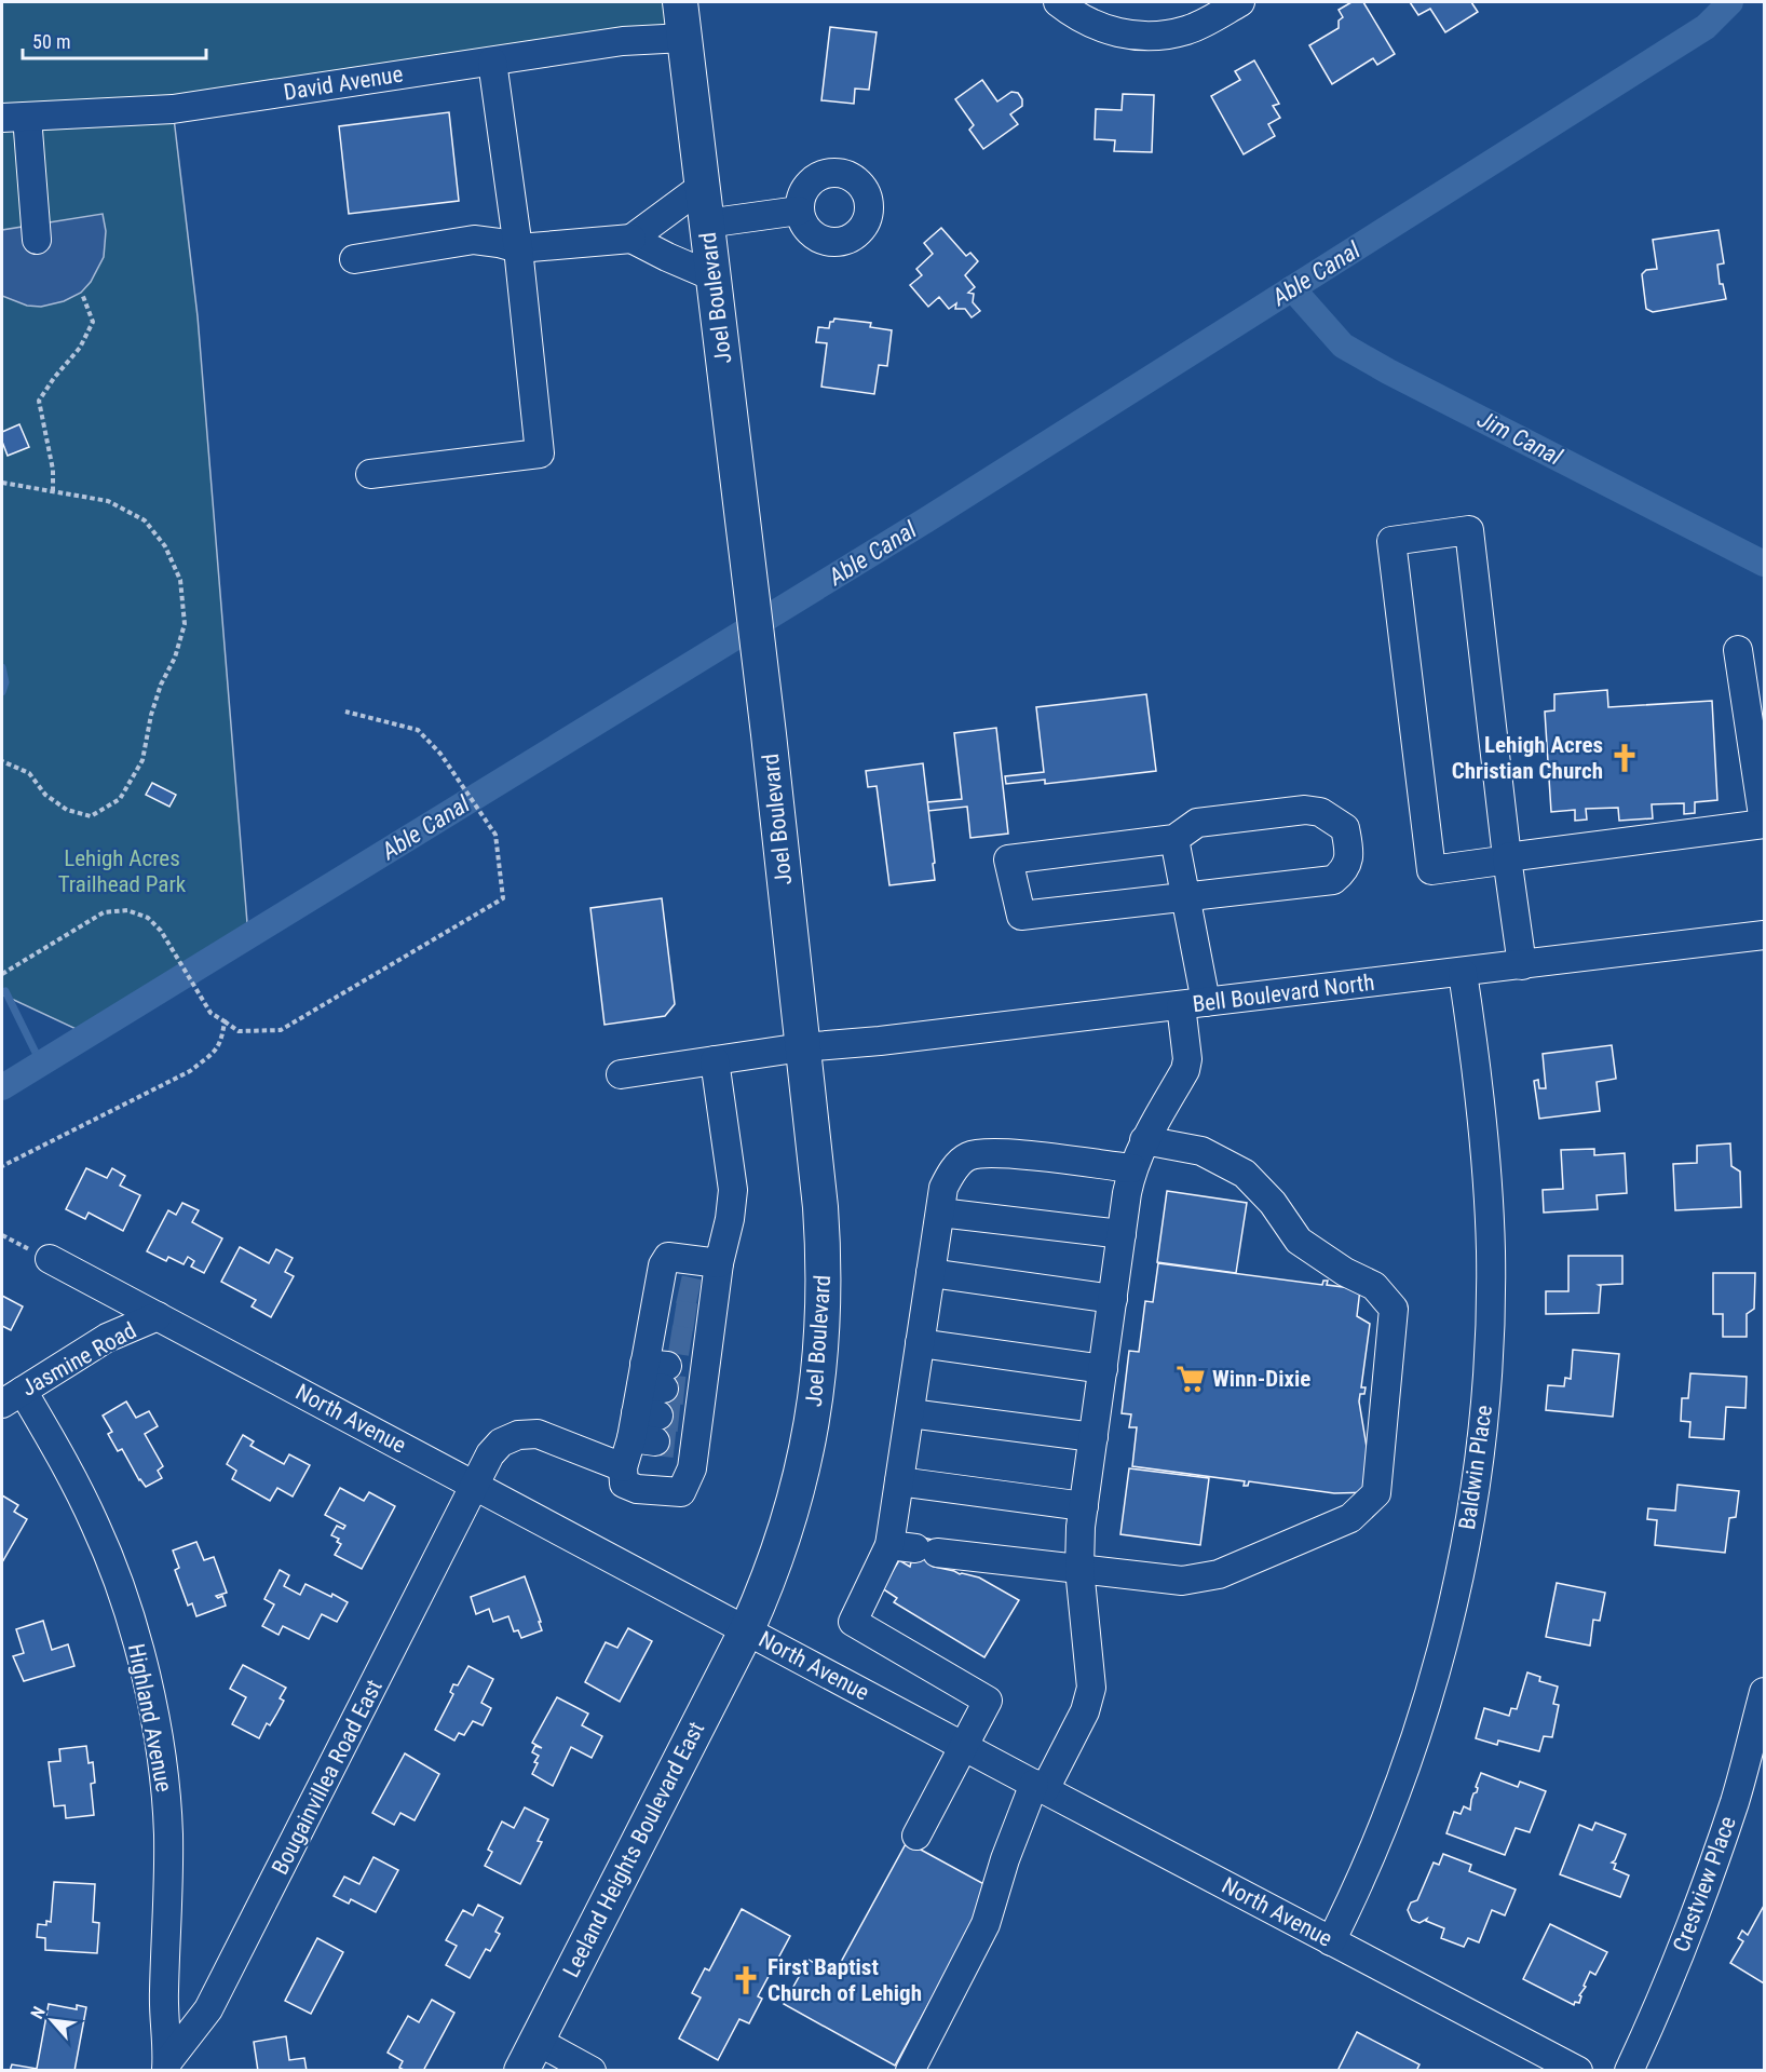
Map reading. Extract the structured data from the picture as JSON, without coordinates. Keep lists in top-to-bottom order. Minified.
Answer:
{"streets":{"main road":["Joel Boulevard","Leeland Heights Boulevard East"],"street":["David Avenue","Bell Boulevard North","Jasmine Road","North Avenue","Baldwin Place","Highland Avenue","Bougainvillea Road East","Crestview Place"]},"crossings":[["David Avenue","Joel Boulevard"],["Joel Boulevard","Bell Boulevard North"],["Joel Boulevard","North Avenue"],["Joel Boulevard","Leeland Heights Boulevard East"],["Bell Boulevard North","Baldwin Place"],["Jasmine Road","North Avenue"],["Jasmine Road","Highland Avenue"],["North Avenue","Baldwin Place"],["North Avenue","Bougainvillea Road East"],["North Avenue","Leeland Heights Boulevard East"],["Highland Avenue","Bougainvillea Road East"]],"water":["Able Canal","Jim Canal"],"parks":["Lehigh Acres Trailhead Park"],"places":{"church":["Lehigh Acres Christian Church","First Baptist Church of Lehigh"],"supermarket":["Winn-Dixie"]},"scale_bar":"50 m","north":"top left"}
